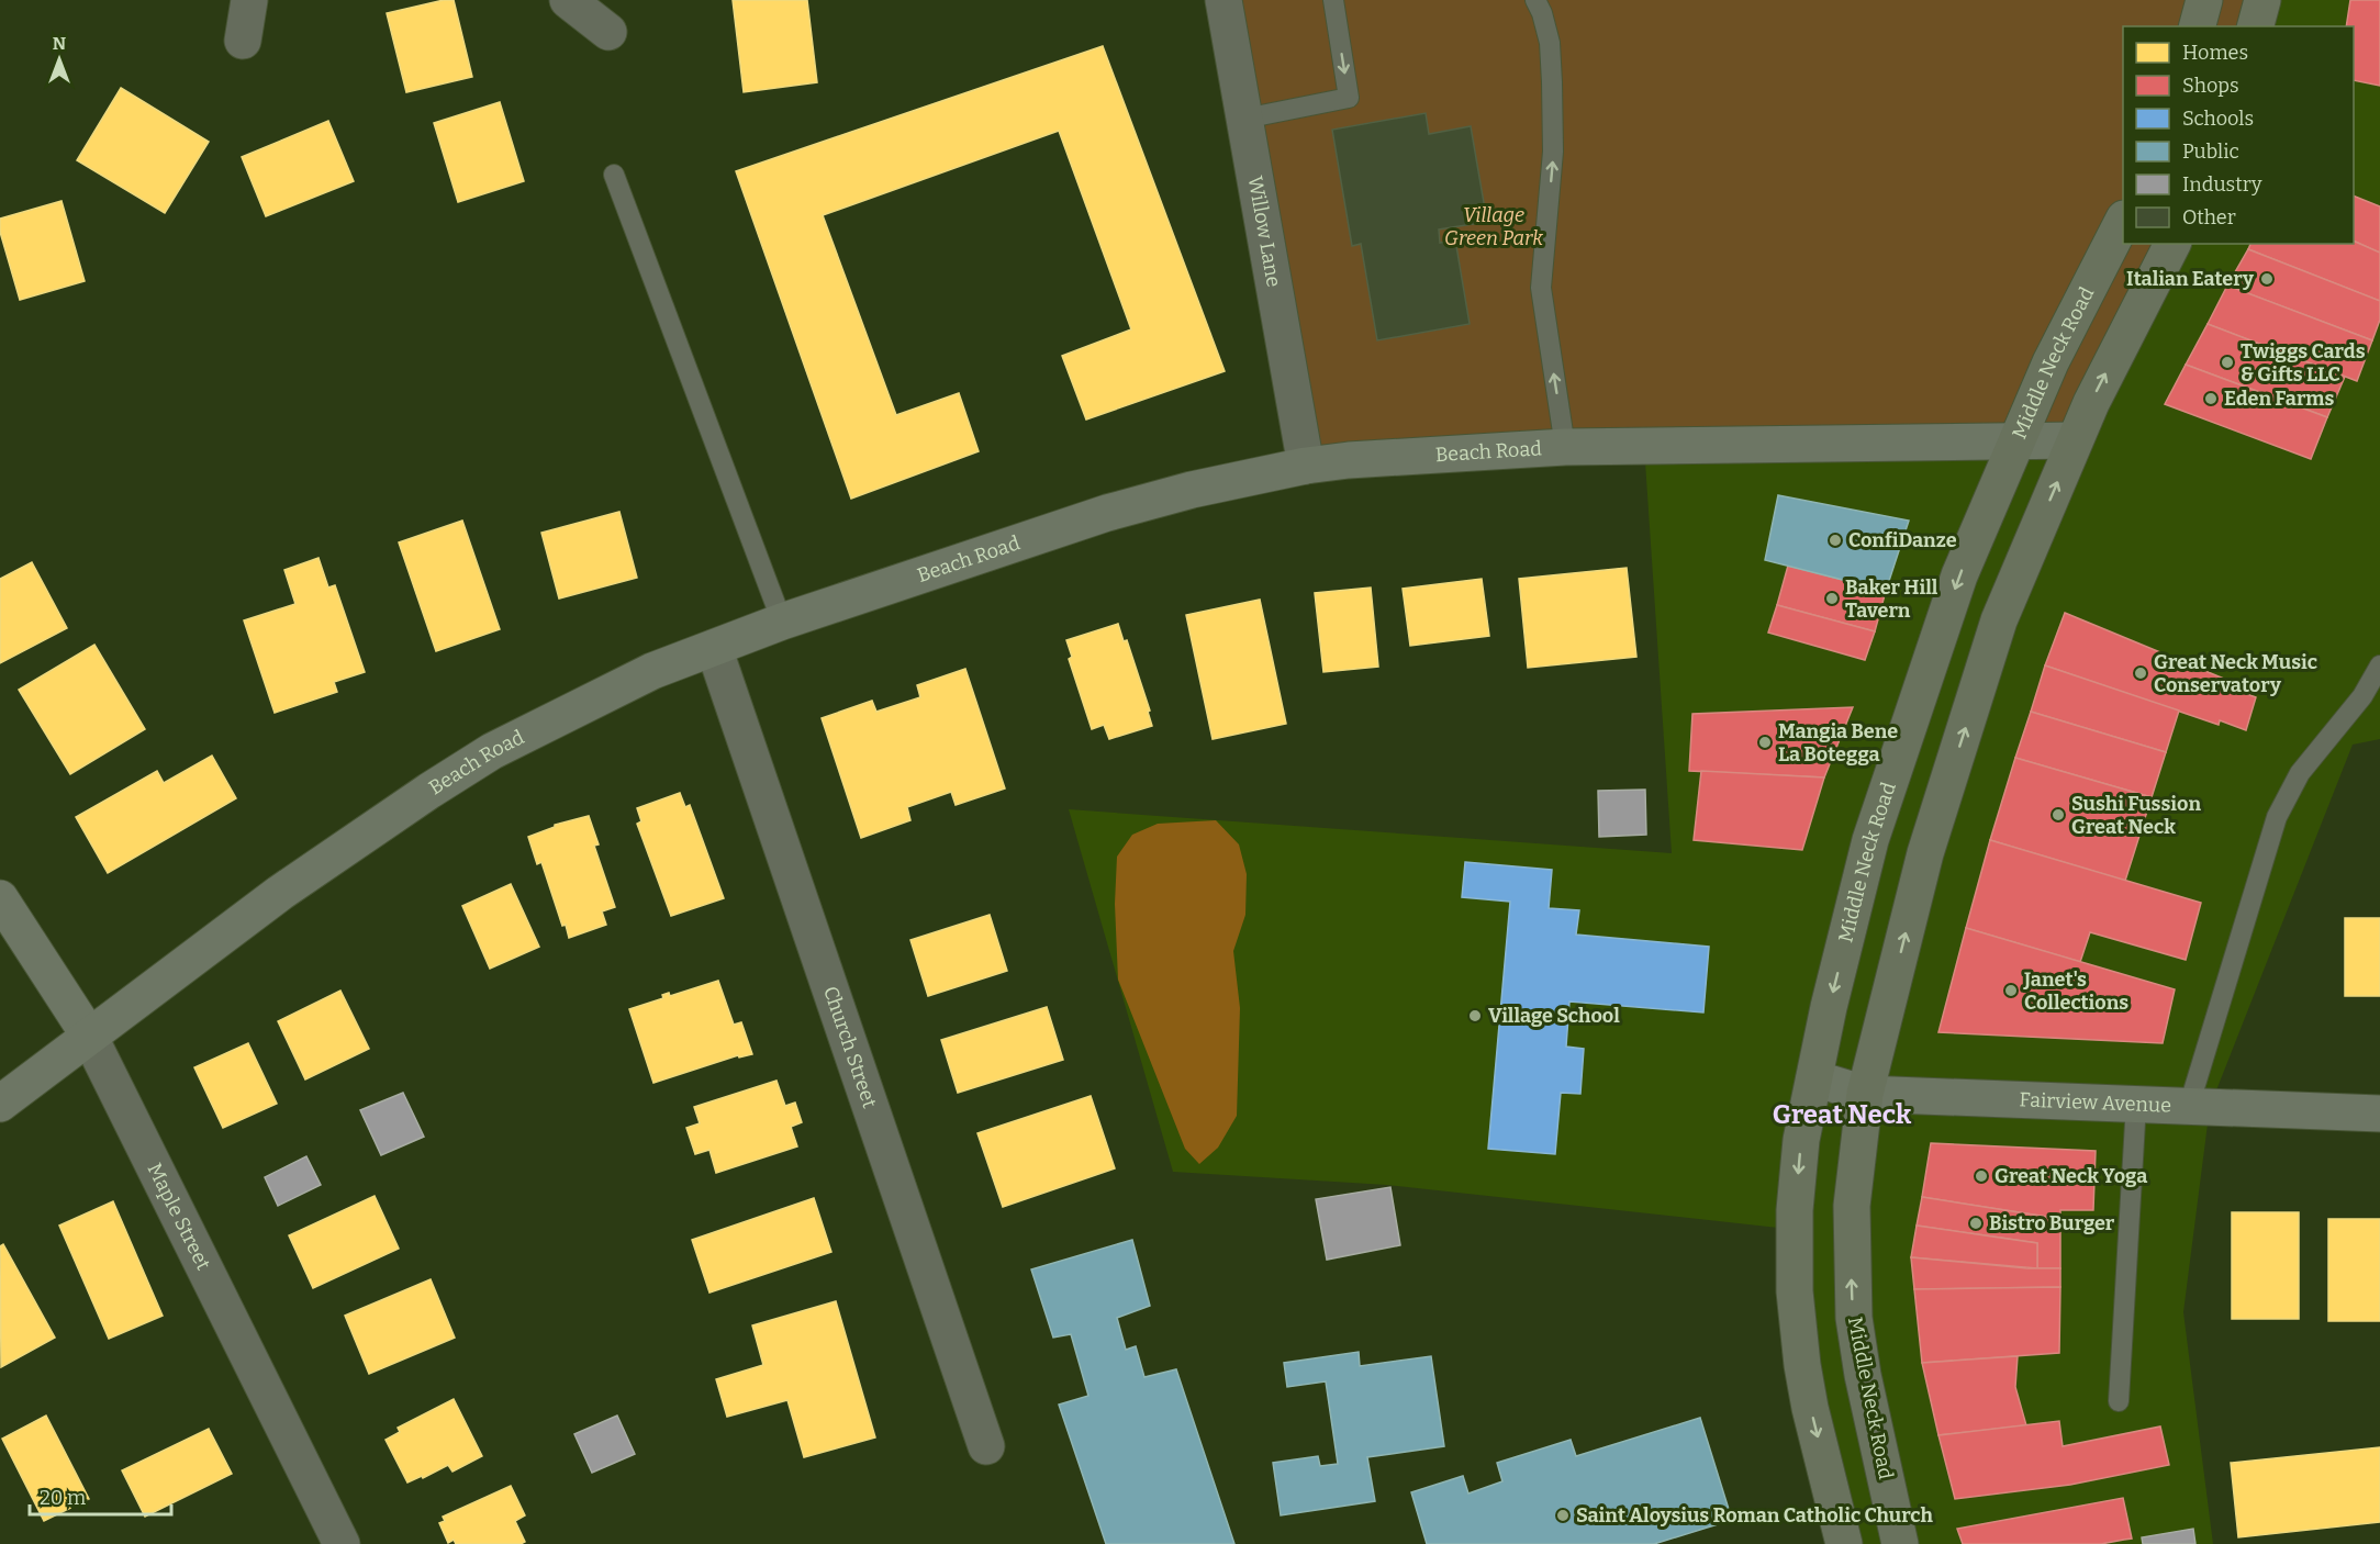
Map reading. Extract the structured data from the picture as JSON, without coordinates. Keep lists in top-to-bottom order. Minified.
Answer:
{"streets":{"main road":["Middle Neck Road"],"street":["Willow Lane","Beach Road","Church Street","Fairview Avenue","Maple Street"]},"crossings":[["Willow Lane","Beach Road"],["Middle Neck Road","Beach Road"],["Middle Neck Road","Fairview Avenue"],["Beach Road","Church Street"],["Beach Road","Maple Street"]],"districts":["Great Neck"],"parks":["Village Green Park"],"places":["Italian Eatery","Twiggs Cards & Gifts LLC","Eden Farms","ConfiDanze","Baker Hill Tavern","Great Neck Music Conservatory","Mangia Bene La Botegga","Sushi Fussion Great Neck","Janet's Collections","Village School","Great Neck Yoga","Bistro Burger","Saint Aloysius Roman Catholic Church"],"legend":["Homes","Shops","Schools","Public","Industry","Other"],"scale_bar":"20 m","north":"top"}
